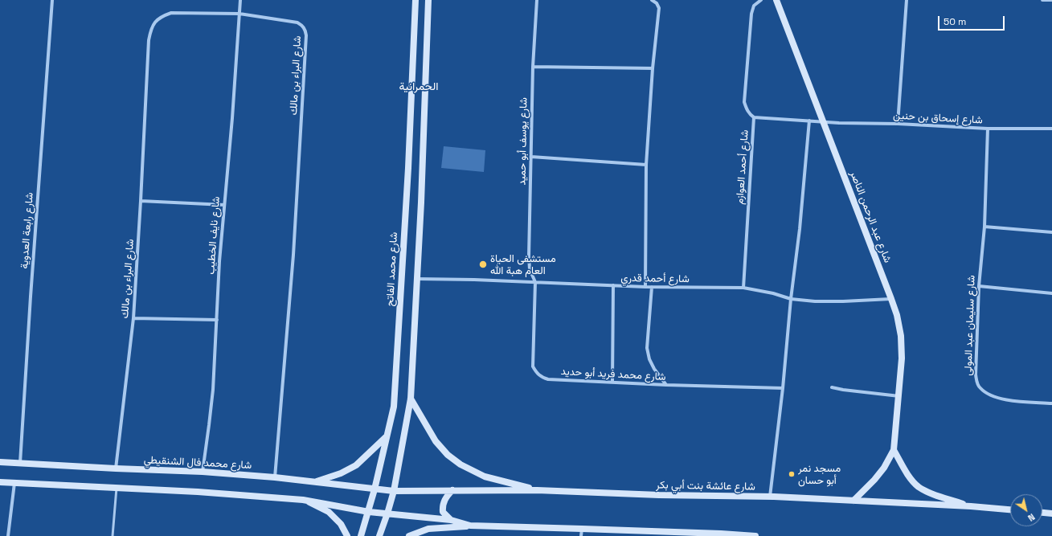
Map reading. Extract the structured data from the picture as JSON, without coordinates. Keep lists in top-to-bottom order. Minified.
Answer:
{"streets":{"main road":["شارع عبد الرحمن الناصر","شارع محمد الفاتح","شارع محمد فال الشنقيطي","شارع عائشة بنت أبي بكر"],"street":["شارع البراء بن مالك","شارع إسحاق بن حنين","شارع يوسف أبو حميد","شارع أحمد العوازم","شارع رابعة العدوية","شارع نايف الخطيب","شارع أحمد قدري","شارع سليمان عبد المولى","شارع محمد فريد أبو حديد"]},"crossings":[["شارع البراء بن مالك","شارع نايف الخطيب"],["شارع البراء بن مالك","شارع محمد فال الشنقيطي"],["شارع إسحاق بن حنين","شارع أحمد العوازم"],["شارع إسحاق بن حنين","شارع عبد الرحمن الناصر"],["شارع إسحاق بن حنين","شارع سليمان عبد المولى"],["شارع يوسف أبو حميد","شارع أحمد قدري"],["شارع يوسف أبو حميد","شارع محمد فريد أبو حديد"],["شارع أحمد العوازم","شارع عبد الرحمن الناصر"],["شارع أحمد العوازم","شارع أحمد قدري"],["شارع عبد الرحمن الناصر","شارع أحمد قدري"],["شارع عبد الرحمن الناصر","شارع عائشة بنت أبي بكر"],["شارع رابعة العدوية","شارع محمد فال الشنقيطي"],["شارع نايف الخطيب","شارع محمد فال الشنقيطي"],["شارع محمد الفاتح","شارع محمد فال الشنقيطي"],["شارع أحمد قدري","شارع محمد فريد أبو حديد"],["شارع محمد فال الشنقيطي","شارع عائشة بنت أبي بكر"]],"districts":["الحمرانية"],"places":["مستشفى الحياة العام هبة الله","مسجد نمر أبو حسان"],"scale_bar":"50 m","north":"bottom right"}
